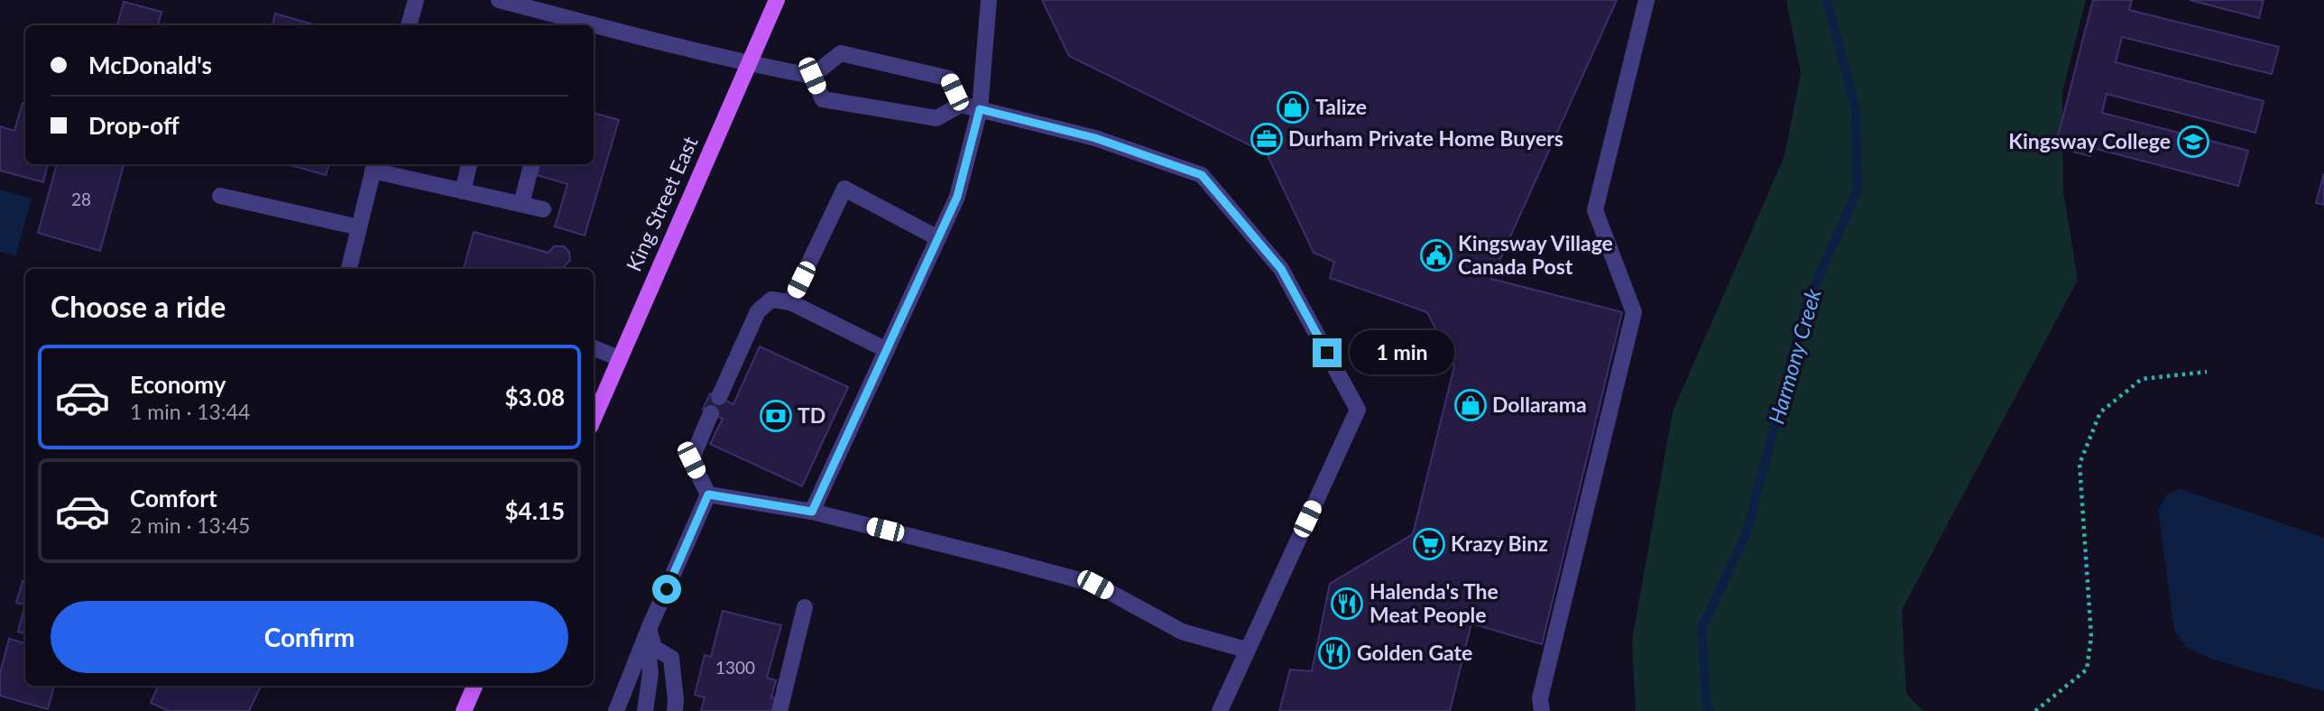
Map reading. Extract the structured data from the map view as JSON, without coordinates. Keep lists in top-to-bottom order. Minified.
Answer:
{"streets":{"main road":["King Street East"]},"water":["Harmony Creek"],"places":{"shop":["Talize","Dollarama"],"office":["Durham Private Home Buyers"],"school or university":["Kingsway College"],"public building":["Kingsway Village Canada Post"],"bank":["TD"],"supermarket":["Krazy Binz"],"restaurant":["Halenda's The Meat People","Golden Gate"]},"house_numbers":["28","1300"],"page":{"banner":["McDonald's","Drop-off"],"heading":"Choose a ride","bubble":"1 min","list":[{"name":"Economy","note":"1 min · 13:44","value":"$3.08"},{"name":"Comfort","note":"2 min · 13:45","value":"$4.15"}],"buttons":"Confirm"}}
